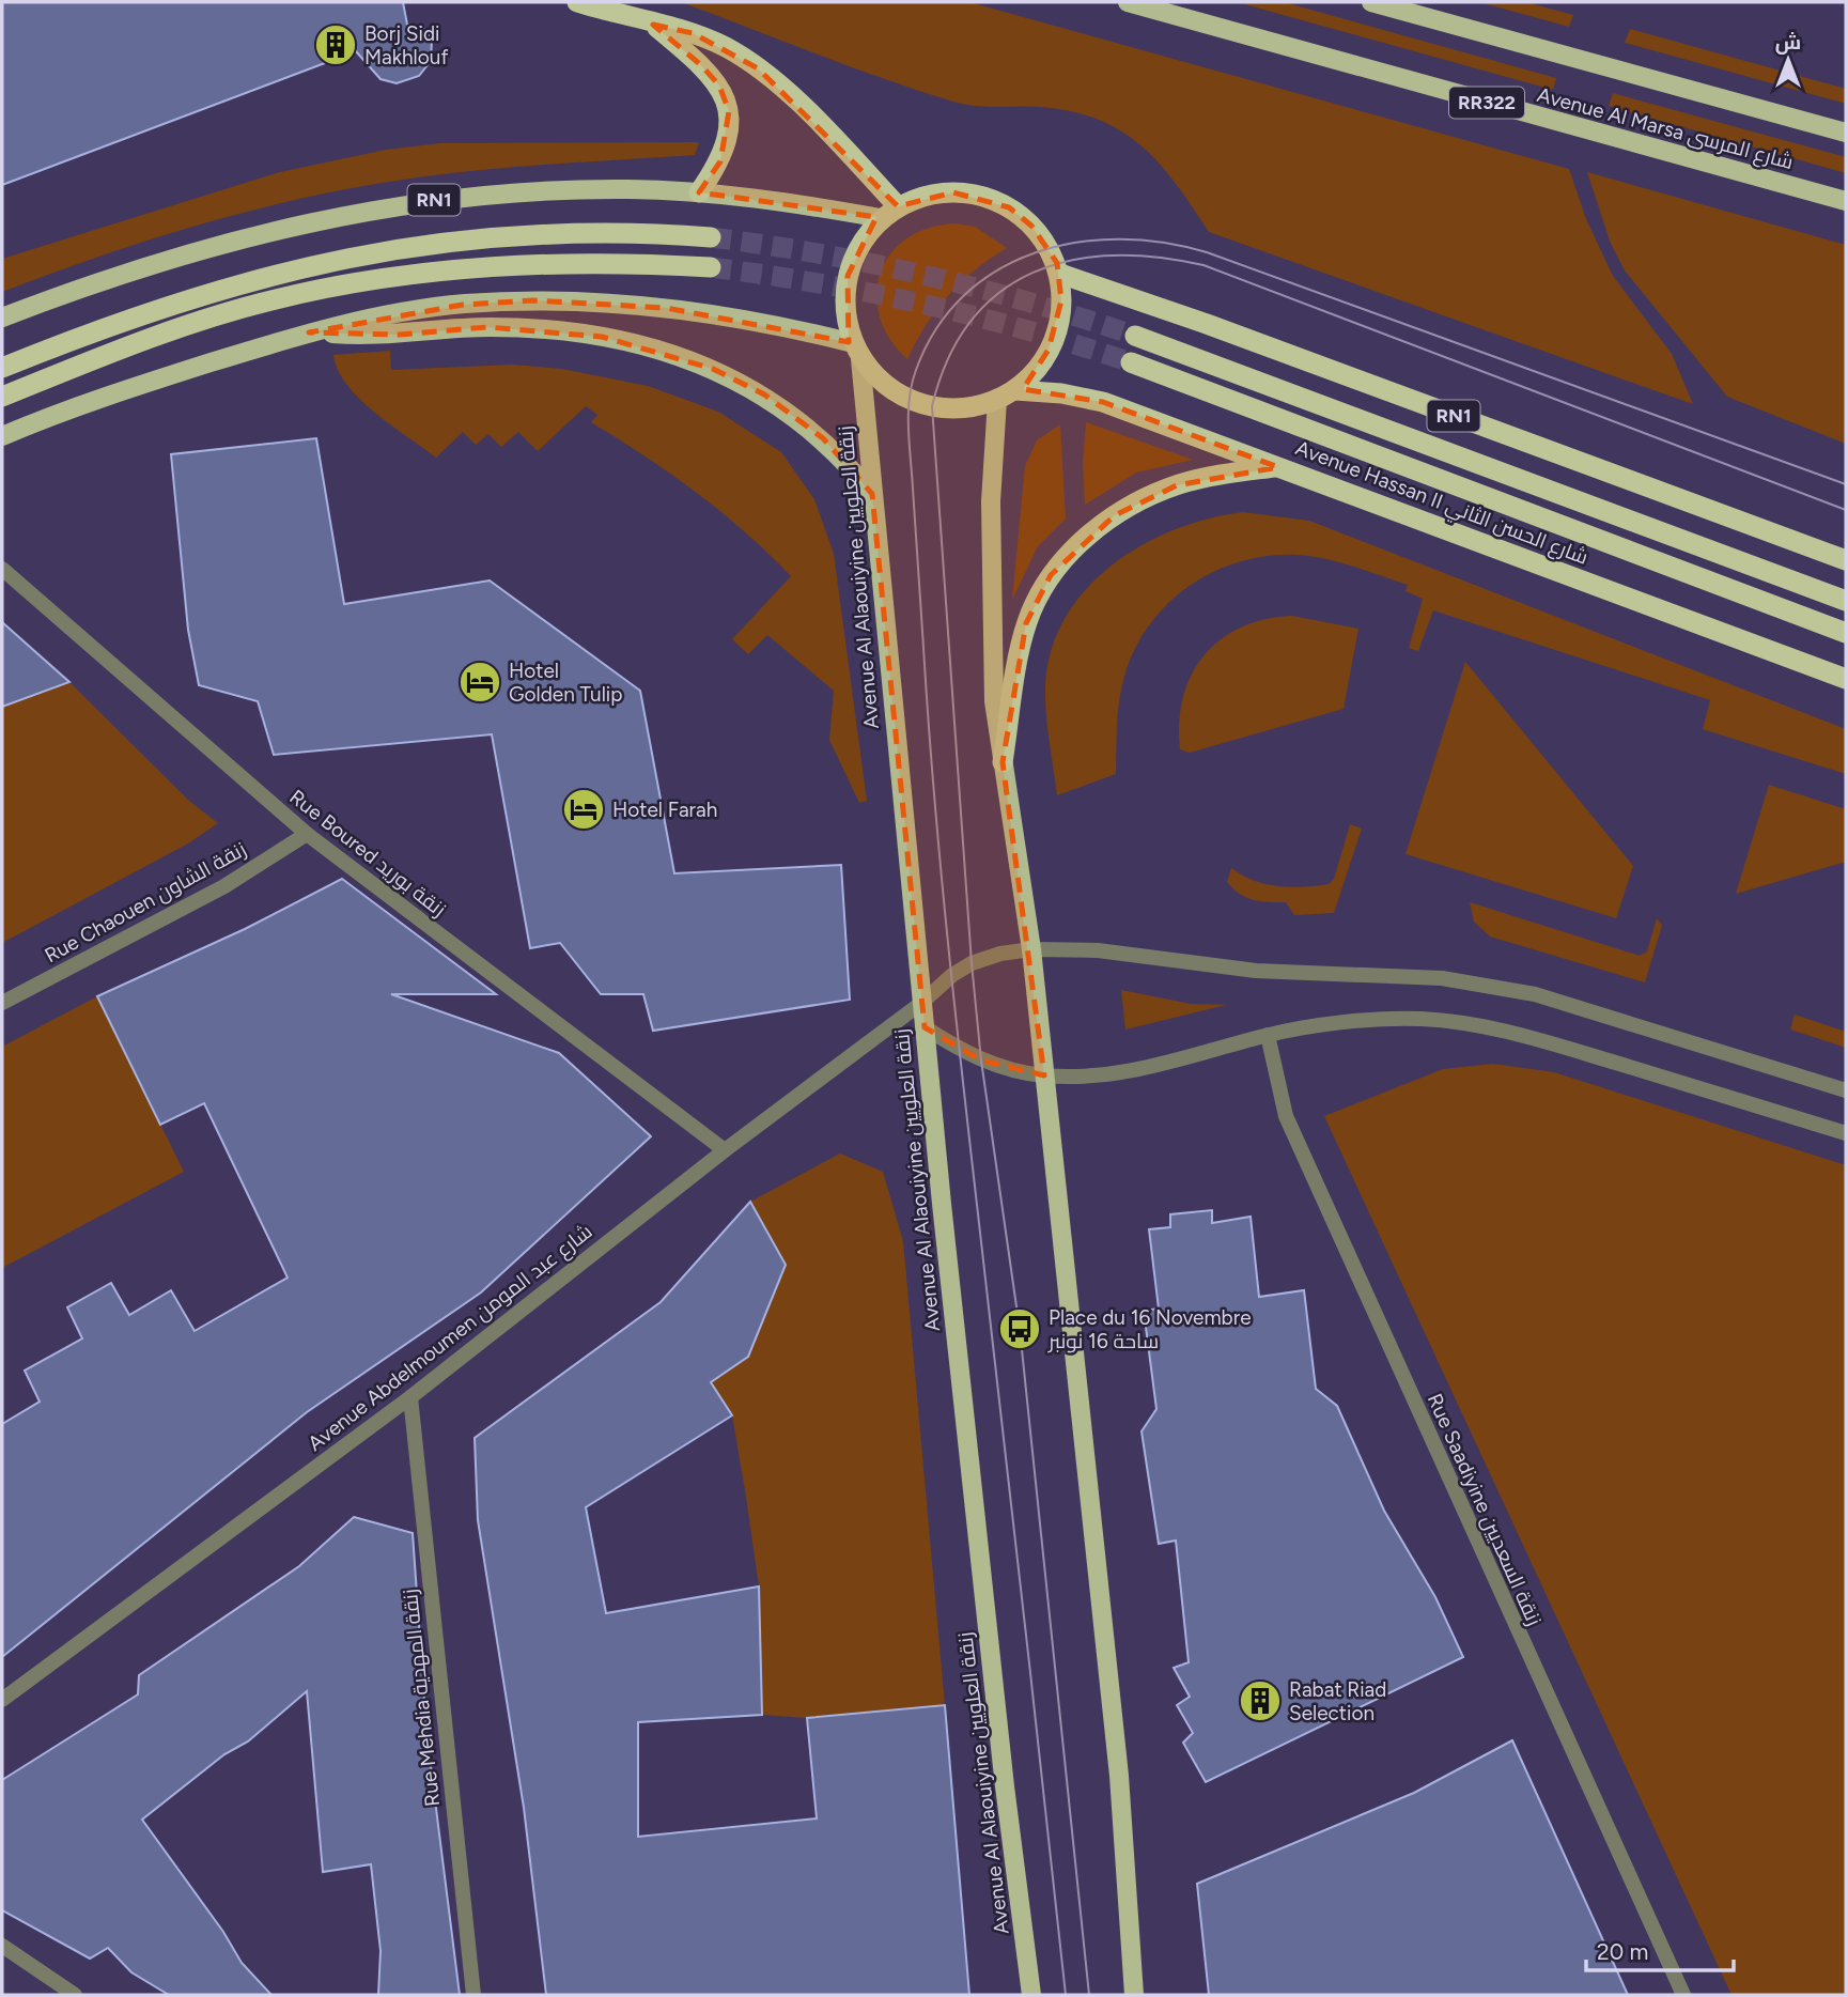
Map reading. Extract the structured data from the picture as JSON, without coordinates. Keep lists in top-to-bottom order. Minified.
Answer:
{"streets":{"highway":["RN1","Avenue Hassan II شارع الحسن الثاني"],"main road":["RR322","Avenue Al Marsa شارع المرسى","Avenue Al Alaouiyine زنقة العلويين"],"street":["Rue Boured زنقة بوريد","Rue Chaouen زنقة الشاون","Avenue Abdelmoumen شارع عبد المومن","Rue Saadiyine زنقة السعديين","Rue Mehdia زنقة المهدية"]},"crossings":[["RN1","Avenue Hassan II شارع الحسن الثاني"],["RN1","Avenue Al Alaouiyine زنقة العلويين"],["Avenue Hassan II شارع الحسن الثاني","Avenue Al Alaouiyine زنقة العلويين"],["Avenue Al Alaouiyine زنقة العلويين","Avenue Abdelmoumen شارع عبد المومن"],["Rue Boured زنقة بوريد","Rue Chaouen زنقة الشاون"],["Rue Boured زنقة بوريد","Avenue Abdelmoumen شارع عبد المومن"],["Avenue Abdelmoumen شارع عبد المومن","Rue Mehdia زنقة المهدية"]],"places":{"building":["Borj Sidi Makhlouf","Rabat Riad Selection"],"hotel":["Hotel Golden Tulip","Hotel Farah"],"bus stop":["Place du 16 Novembre ساحة 16 نونبر"]},"scale_bar":"20 m","north":"top"}
